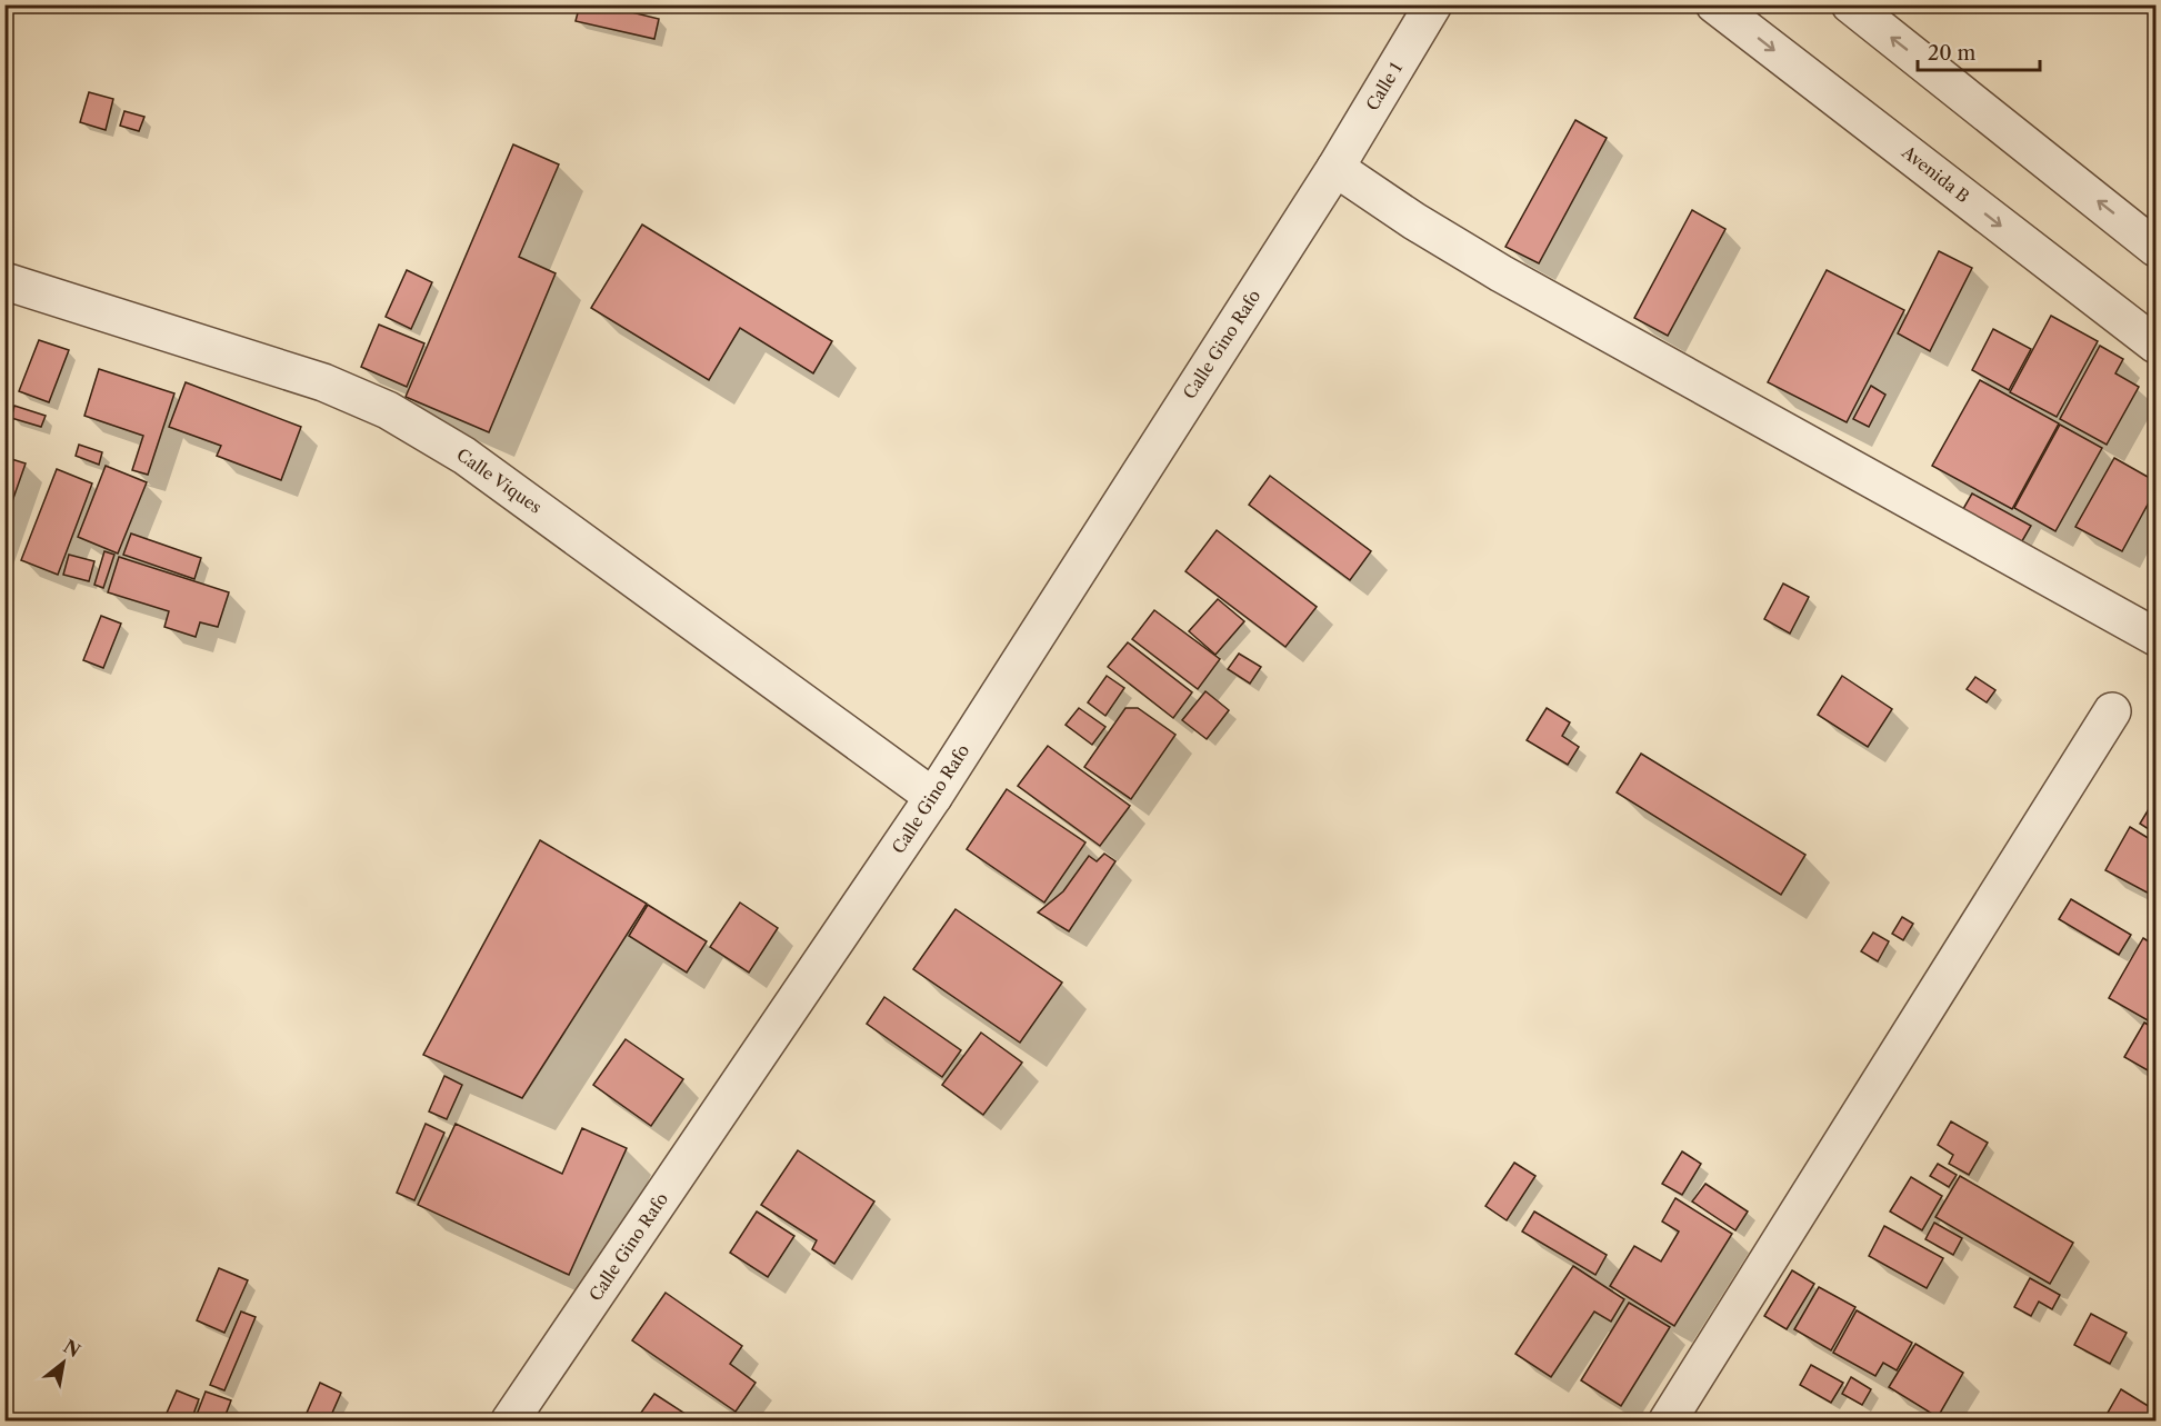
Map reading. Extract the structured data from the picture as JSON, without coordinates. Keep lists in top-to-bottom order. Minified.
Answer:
{"streets":{"street":["Calle 1","Avenida B","Calle Gino Rafo","Calle Viques"]},"crossings":[["Calle 1","Calle Gino Rafo"],["Calle Gino Rafo","Calle Viques"]],"scale_bar":"20 m","north":"top right"}
